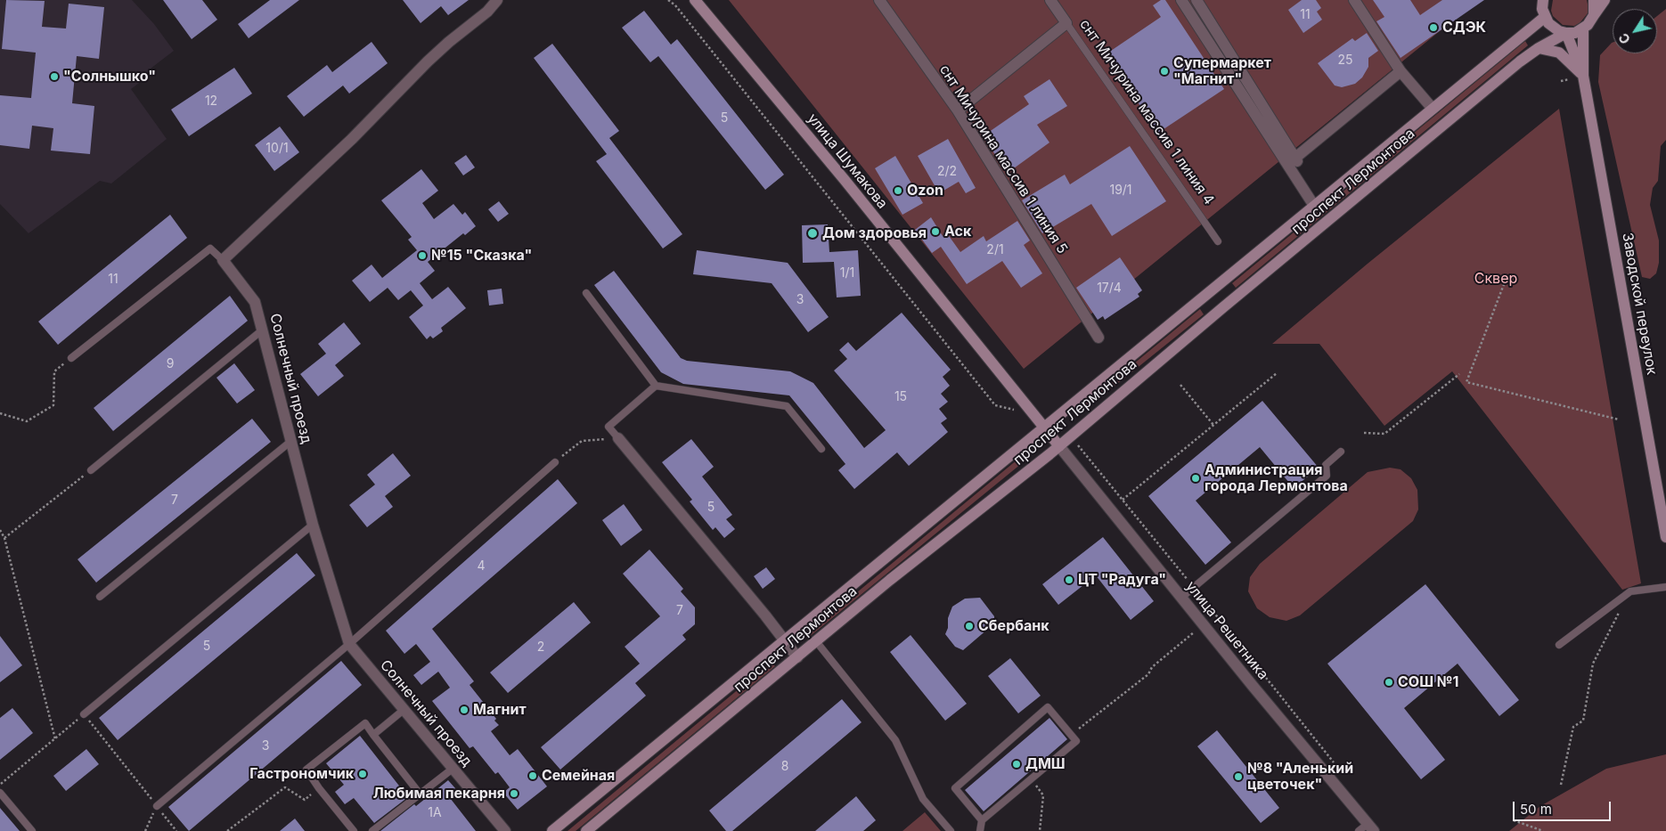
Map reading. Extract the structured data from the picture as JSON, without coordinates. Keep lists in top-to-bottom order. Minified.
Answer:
{"streets":{"street":["снт Мичурина массив 1 линия 4","снт Мичурина массив 1 линия 5","улица Шумакова","проспект Лермонтова","Заводской переулок","Солнечный проезд","улица Решетника"]},"crossings":[["улица Шумакова","проспект Лермонтова"],["улица Шумакова","улица Решетника"],["проспект Лермонтова","улица Решетника"]],"parks":["Сквер"],"places":["СДЭК","Супермаркет \"Магнит\"","\"Солнышко\"","Ozon","Аск","Дом здоровья","№15 \"Сказка\"","Администрация города Лермонтова","ЦТ \"Радуга\"","Сбербанк","СОШ №1","Магнит","ДМШ","Гастрономчик","Семейная","№8 \"Аленький цветочек\"","Любимая пекарня"],"house_numbers":["11","25","12","5","10/1","2/2","19/1","2/1","1/1","11","17/4","3","9","15","7","5","4","7","5","2","3","8","1А"],"scale_bar":"50 m","north":"bottom left"}
